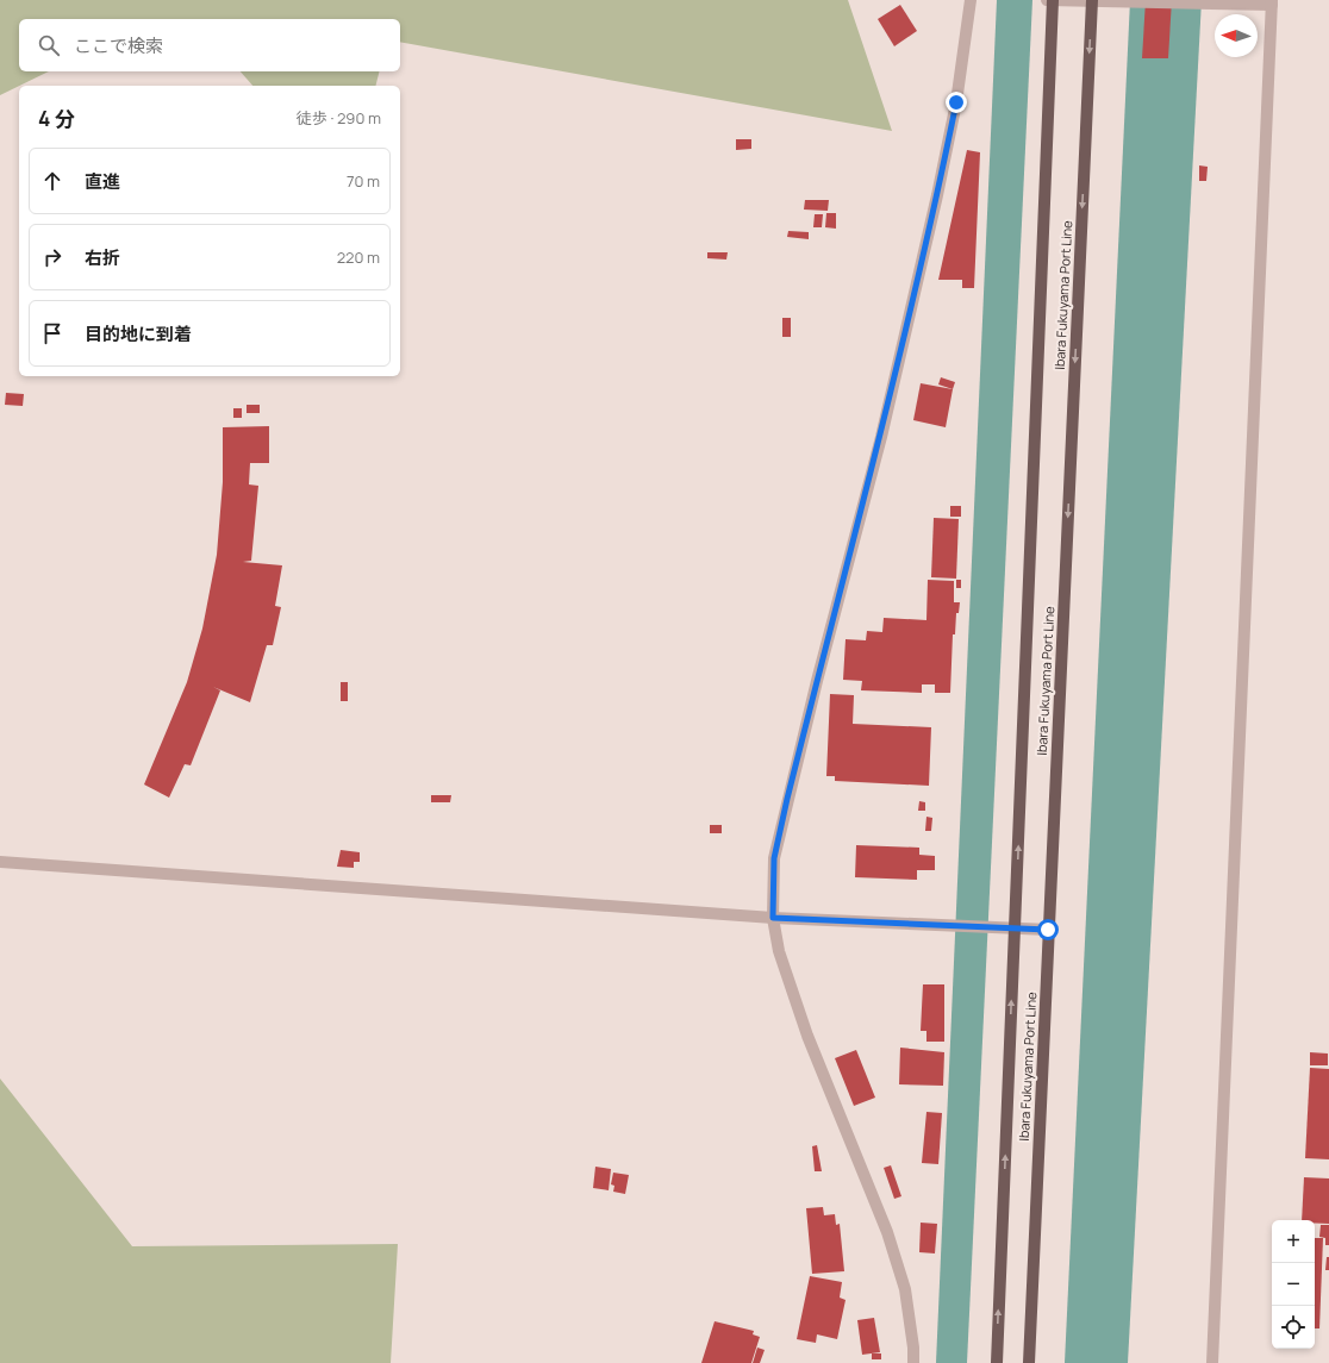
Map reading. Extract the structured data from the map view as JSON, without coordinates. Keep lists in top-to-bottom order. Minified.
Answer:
{"streets":{"main road":["Ibara Fukuyama Port Line"]},"north":"left","page":{"search":"ここで検索","heading":["4 分","徒歩 · 290 m"],"list":[["直進","70 m"],["右折","220 m"],"目的地に到着"],"map_buttons":["+","−"]}}
